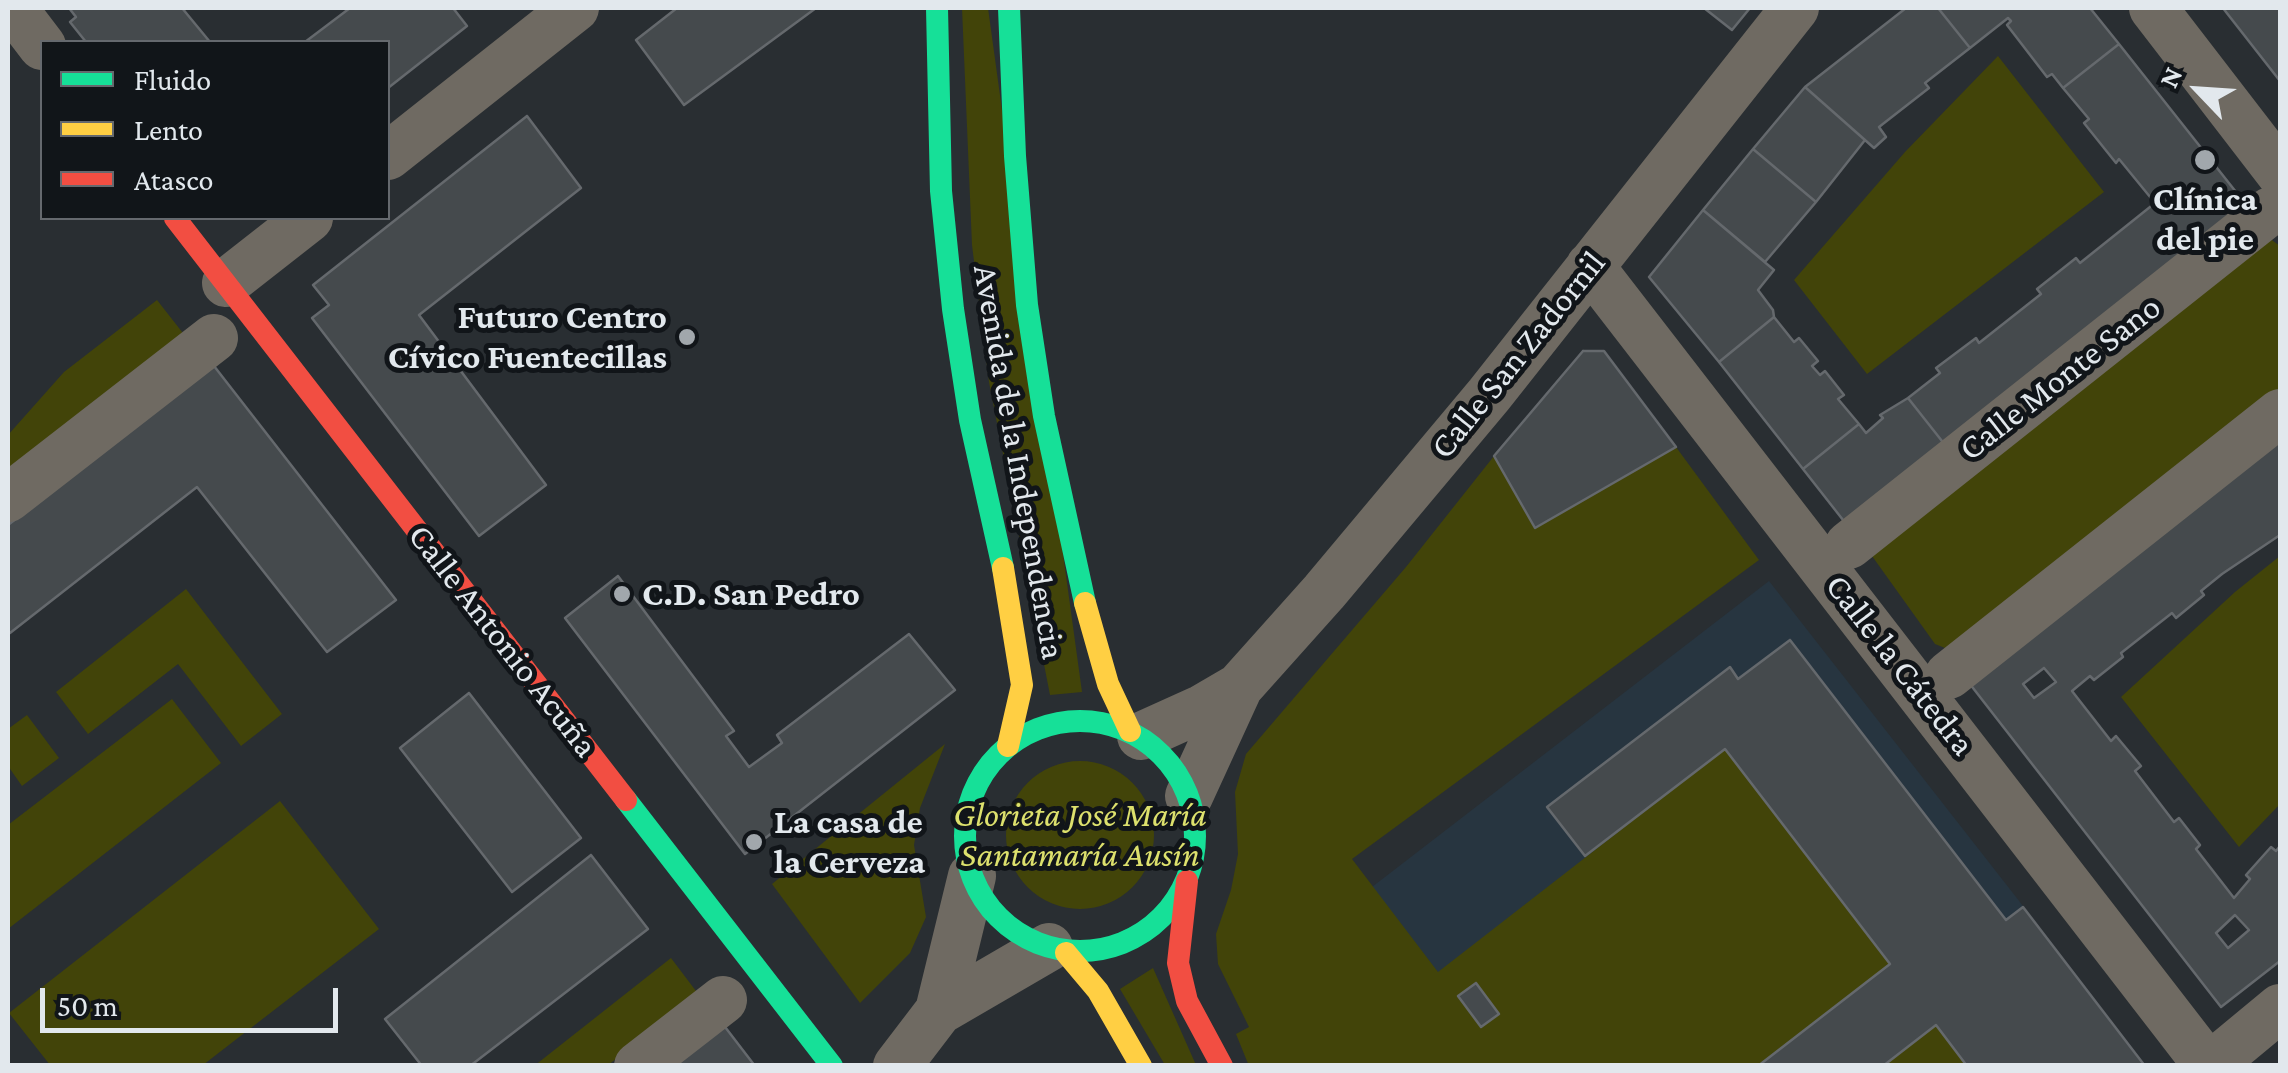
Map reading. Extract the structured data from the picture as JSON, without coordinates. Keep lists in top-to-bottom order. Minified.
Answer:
{"streets":{"main road":["Avenida de la Independencia","Calle Antonio Acuña"],"street":["Calle San Zadornil","Calle Monte Sano","Calle la Cátedra"]},"crossings":[["Calle San Zadornil","Avenida de la Independencia"],["Calle San Zadornil","Calle la Cátedra"]],"parks":["Glorieta José María Santamaría Ausín"],"places":["Clínica del pie","Futuro Centro Cívico Fuentecillas","C.D. San Pedro","La casa de la Cerveza"],"legend":["Fluido","Lento","Atasco"],"scale_bar":"50 m","north":"top left"}
